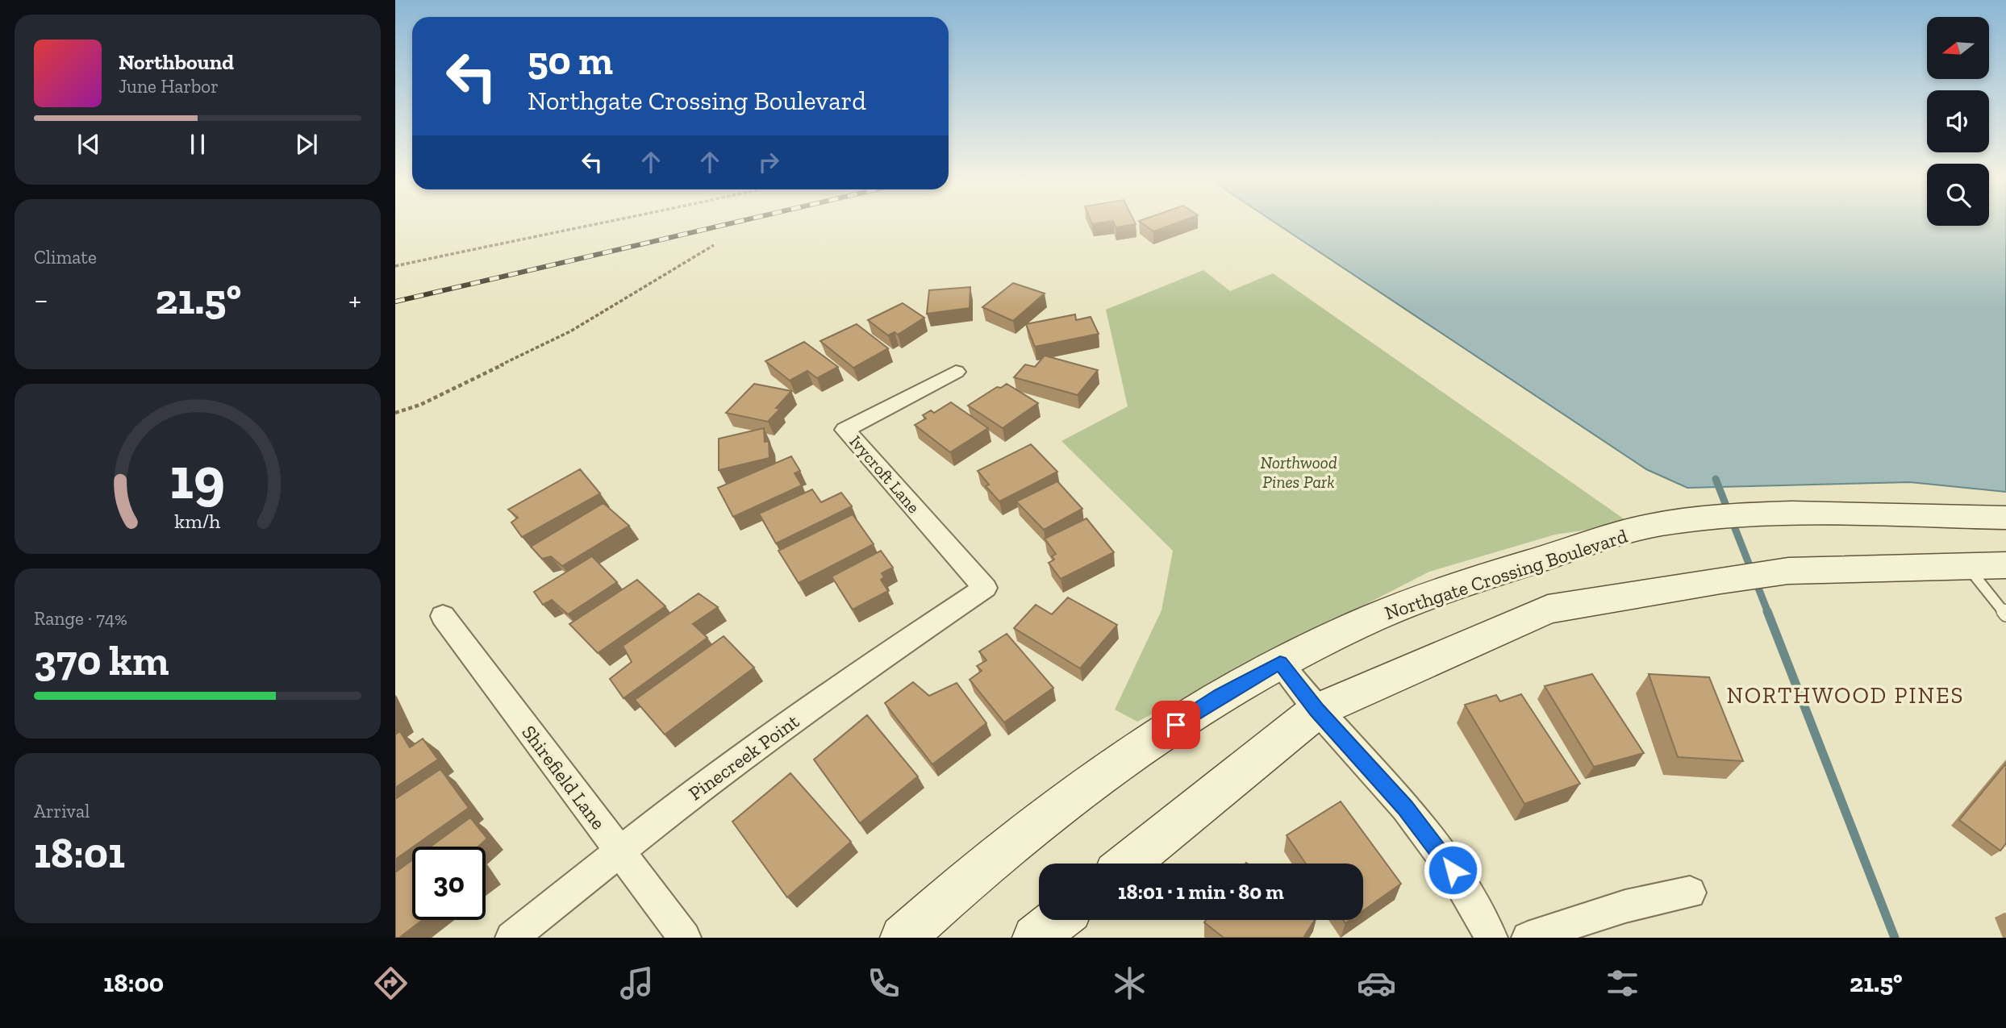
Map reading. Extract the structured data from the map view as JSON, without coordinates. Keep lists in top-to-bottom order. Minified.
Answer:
{"streets":{"street":["Ivycroft Lane","Northgate Crossing Boulevard","Pinecreek Point","Shirefield Lane"]},"crossings":[["Ivycroft Lane","Pinecreek Point"],["Pinecreek Point","Shirefield Lane"]],"districts":["NORTHWOOD PINES"],"parks":["Northwood Pines Park"],"north":"left","page":{"turn":["50 m","Northgate Crossing Boulevard"],"song":["Northbound","June Harbor"],"tile":["Climate",["Range · 74%","370 km"],["Arrival","18:01"]],"heat":["−","21.5°","+"],"limit":"30","trip":"18:01 · 1 min · 80 m","tabs":["18:00","21.5°"],"gauge":["19","km/h"]}}
